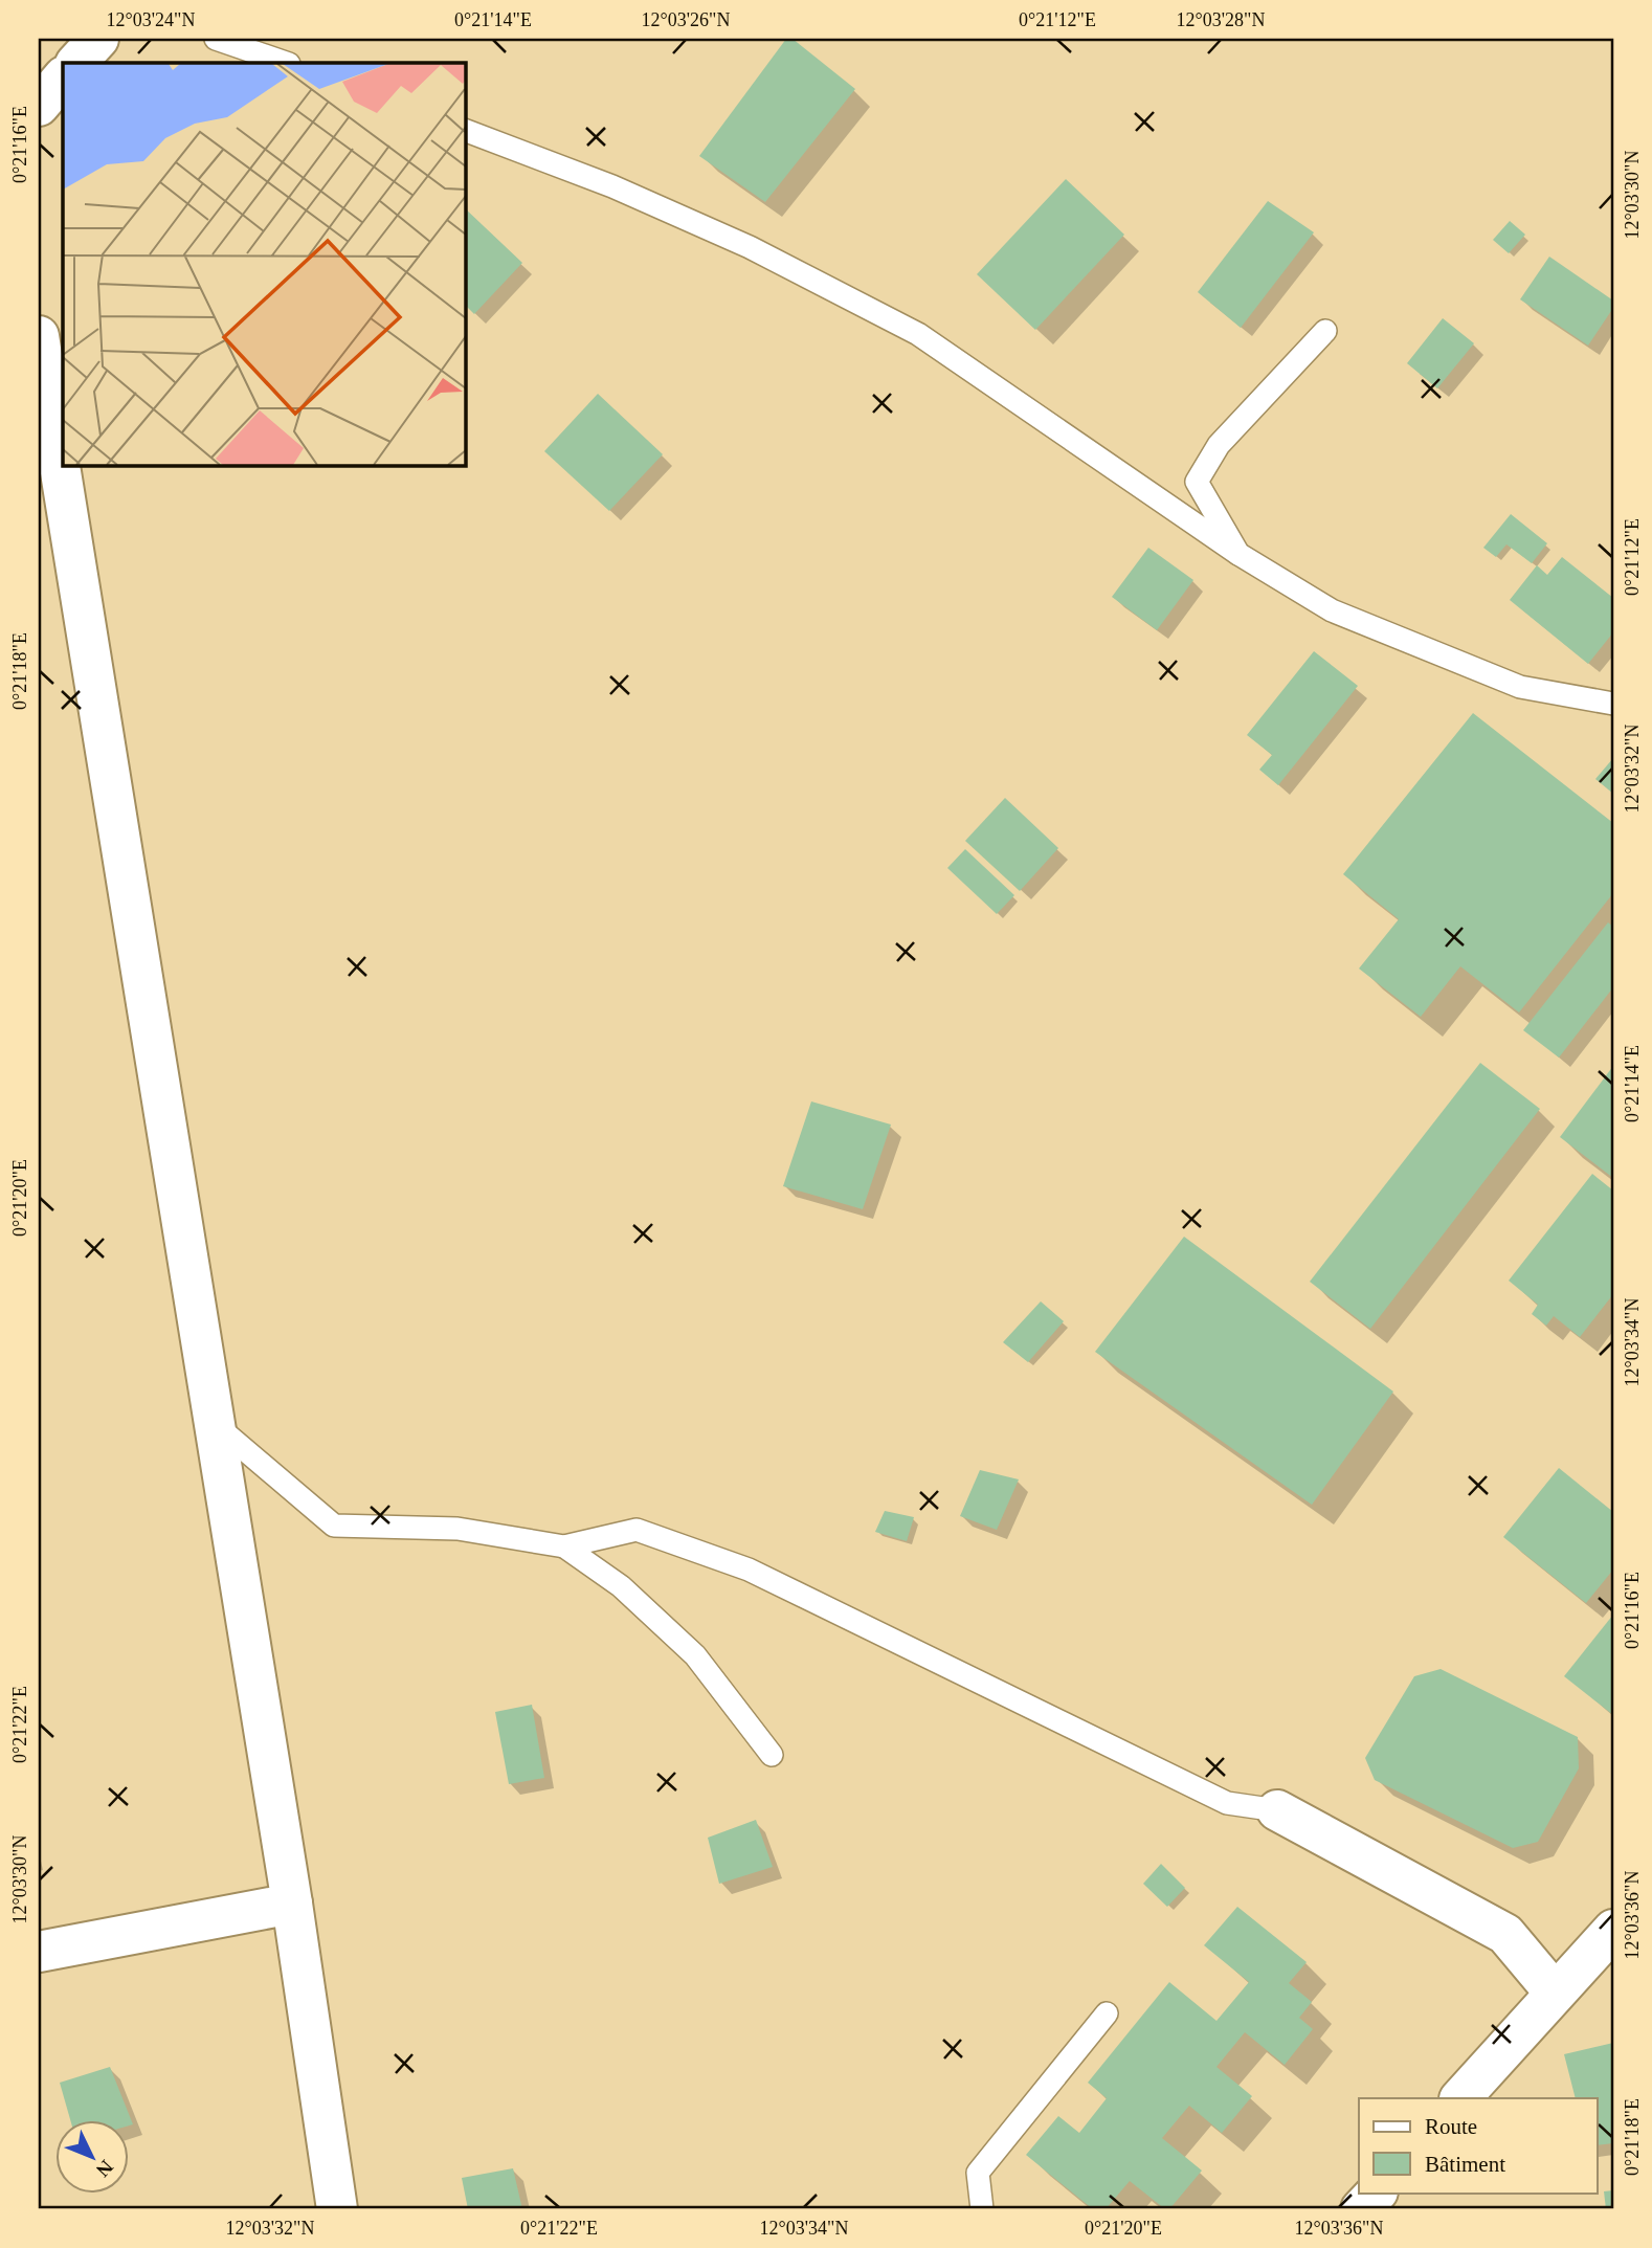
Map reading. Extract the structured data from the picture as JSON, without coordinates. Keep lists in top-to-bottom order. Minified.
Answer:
{"legend":["Route","Bâtiment"],"north":"bottom right","coordinates":["12°03'24\"N","0°21'14\"E","12°03'26\"N","0°21'12\"E","12°03'28\"N","0°21'16\"E","12°03'30\"N","0°21'18\"E","12°03'32\"N","0°21'20\"E","12°03'34\"N","0°21'22\"E","12°03'36\"N"]}
